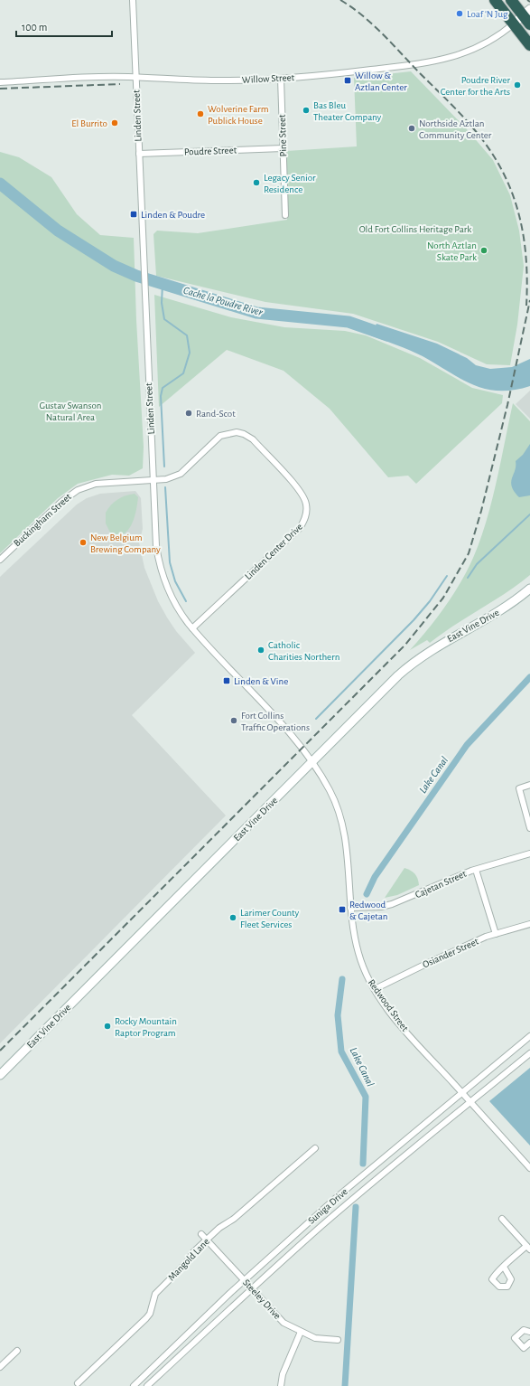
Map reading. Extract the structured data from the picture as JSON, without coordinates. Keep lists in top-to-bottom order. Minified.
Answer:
{"streets":{"main road":["Willow Street","East Vine Drive"],"street":["Linden Street","Pine Street","Poudre Street","Buckingham Street","Linden Center Drive","Cajetan Street","Osiander Street","Redwood Street","Suniga Drive","Mangold Lane","Steeley Drive"]},"crossings":[["Willow Street","Linden Street"],["Willow Street","Pine Street"],["Linden Street","Poudre Street"],["Linden Street","Buckingham Street"],["Linden Street","Linden Center Drive"],["Linden Street","East Vine Drive"],["Linden Street","Redwood Street"],["Pine Street","Poudre Street"],["Buckingham Street","Linden Center Drive"],["East Vine Drive","Redwood Street"],["Cajetan Street","Redwood Street"],["Osiander Street","Redwood Street"],["Redwood Street","Suniga Drive"],["Suniga Drive","Steeley Drive"],["Mangold Lane","Steeley Drive"]],"water":["Cache la Poudre River","Lake Canal"],"parks":["Old Fort Collins Heritage Park","Gustav Swanson Natural Area"],"places":{"other":["Loaf 'N Jug","Poudre River Center for the Arts","Bas Bleu Theater Company","Wolverine Farm Publick House","El Burrito","Northside Aztlan Community Center","Legacy Senior Residence","North Aztlan Skate Park","Rand-Scot","New Belgium Brewing Company","Catholic Charities Northern","Fort Collins Traffic Operations","Larimer County Fleet Services","Rocky Mountain Raptor Program"],"transit":["Willow & Aztlan Center","Linden & Poudre","Linden & Vine","Redwood & Cajetan"]},"scale_bar":"100 m"}
